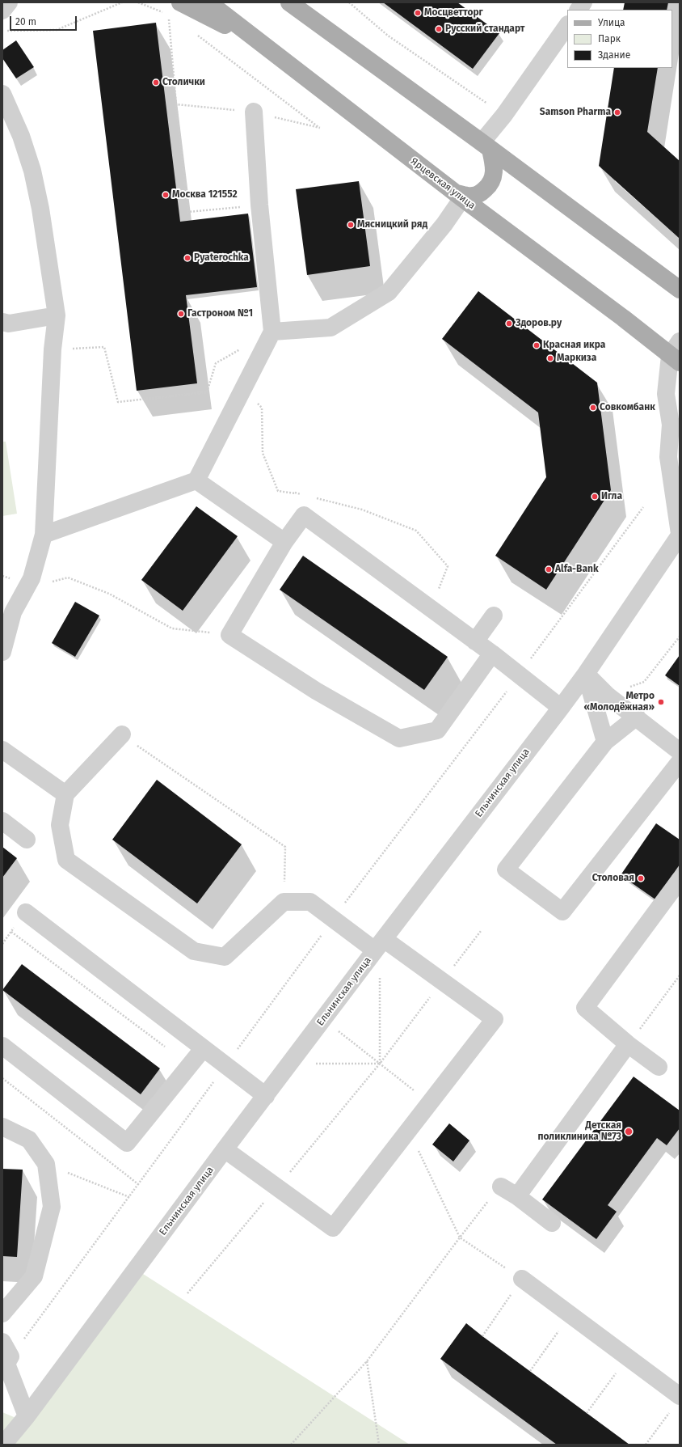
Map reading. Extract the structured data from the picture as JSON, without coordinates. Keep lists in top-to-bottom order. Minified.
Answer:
{"streets":{"main road":["Ярцевская улица"],"street":["Ельнинская улица"]},"places":["Мосцветторг","Русский стандарт","Столички","Samson Pharma","Москва 121552","Мясницкий ряд","Pyaterochka","Гастроном №1","Здоров.ру","Красная икра","Маркиза","Совкомбанк","Игла","Alfa-Bank","Метро «Молодёжная»","Столовая","Детская поликлиника №73"],"legend":["Улица","Парк","Здание"],"scale_bar":"20 m"}
